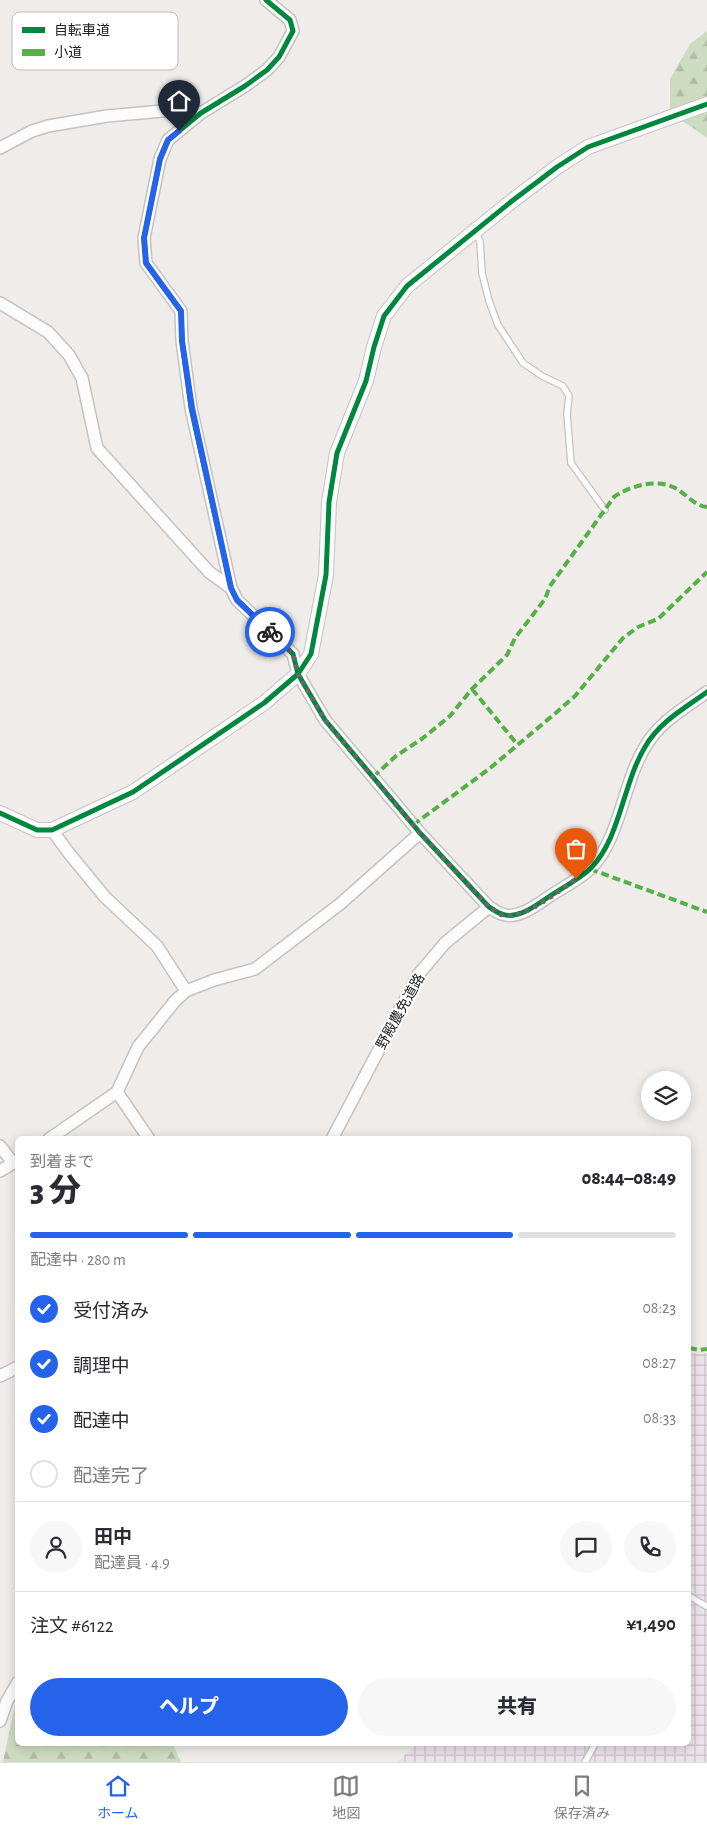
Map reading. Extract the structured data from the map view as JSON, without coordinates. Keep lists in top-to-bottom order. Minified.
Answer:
{"streets":{"street":["野殿農免道路"]},"legend":["自転車道","小道"],"page":{"heading":["3 分","到着まで","08:44–08:49"],"panel":["田中","配達員 · 4.9","注文 #6122","¥1,490"],"bar":"配達中 · 280 m","list":[["受付済み","08:23"],["調理中","08:27"],["配達中","08:33"],"配達完了"],"buttons":["ヘルプ","共有"],"tabs":["ホーム","地図","保存済み"]}}
